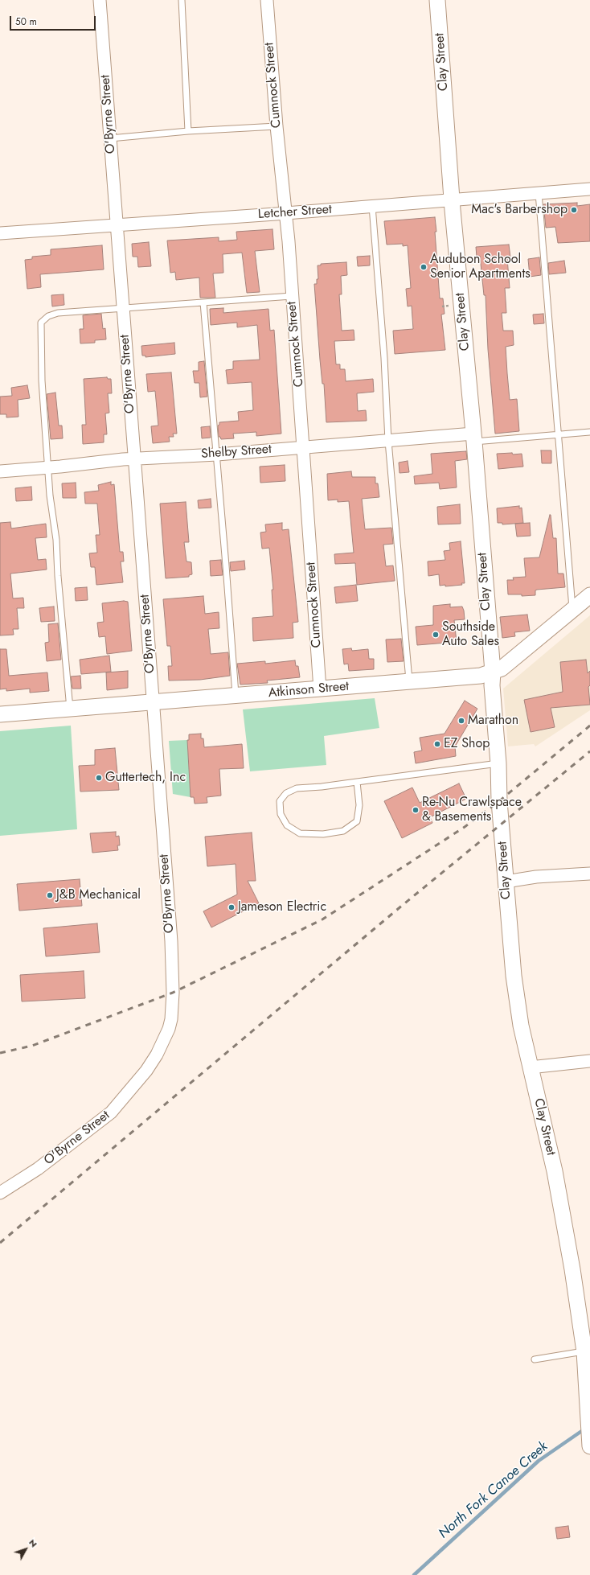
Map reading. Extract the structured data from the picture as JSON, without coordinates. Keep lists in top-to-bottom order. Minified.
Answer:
{"streets":{"street":["Clay Street","Cumnock Street","O'Byrne Street","Letcher Street","Shelby Street","Atkinson Street"]},"crossings":[["Clay Street","Letcher Street"],["Clay Street","Shelby Street"],["Clay Street","Atkinson Street"],["Cumnock Street","Letcher Street"],["Cumnock Street","Shelby Street"],["Cumnock Street","Atkinson Street"],["O'Byrne Street","Letcher Street"],["O'Byrne Street","Shelby Street"],["O'Byrne Street","Atkinson Street"]],"water":["North Fork Canoe Creek"],"places":["Mac's Barbershop","Audubon School Senior Apartments","Southside Auto Sales","Marathon","EZ Shop","Guttertech, Inc","Re-Nu Crawlspace & Basements","J&B Mechanical","Jameson Electric"],"scale_bar":"50 m","north":"top right"}
